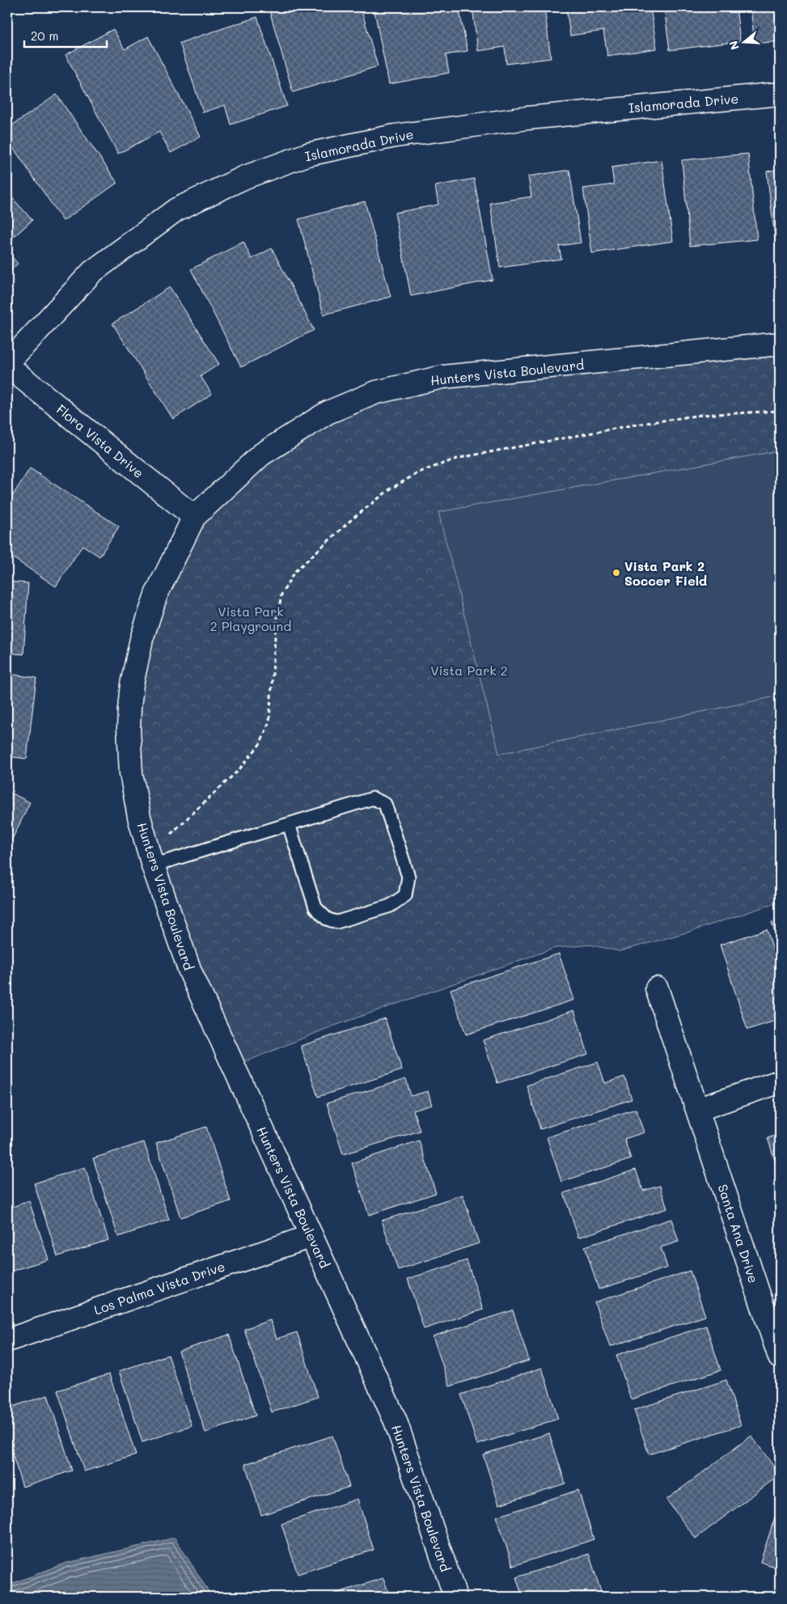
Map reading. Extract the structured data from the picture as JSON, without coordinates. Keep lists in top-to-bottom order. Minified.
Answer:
{"streets":{"street":["Islamorada Drive","Hunters Vista Boulevard","Flora Vista Drive","Santa Ana Drive","Los Palma Vista Drive"]},"crossings":[["Islamorada Drive","Flora Vista Drive"],["Hunters Vista Boulevard","Flora Vista Drive"],["Hunters Vista Boulevard","Los Palma Vista Drive"]],"parks":["Vista Park 2 Playground","Vista Park 2"],"places":["Vista Park 2 Soccer Field"],"scale_bar":"20 m","north":"left"}
